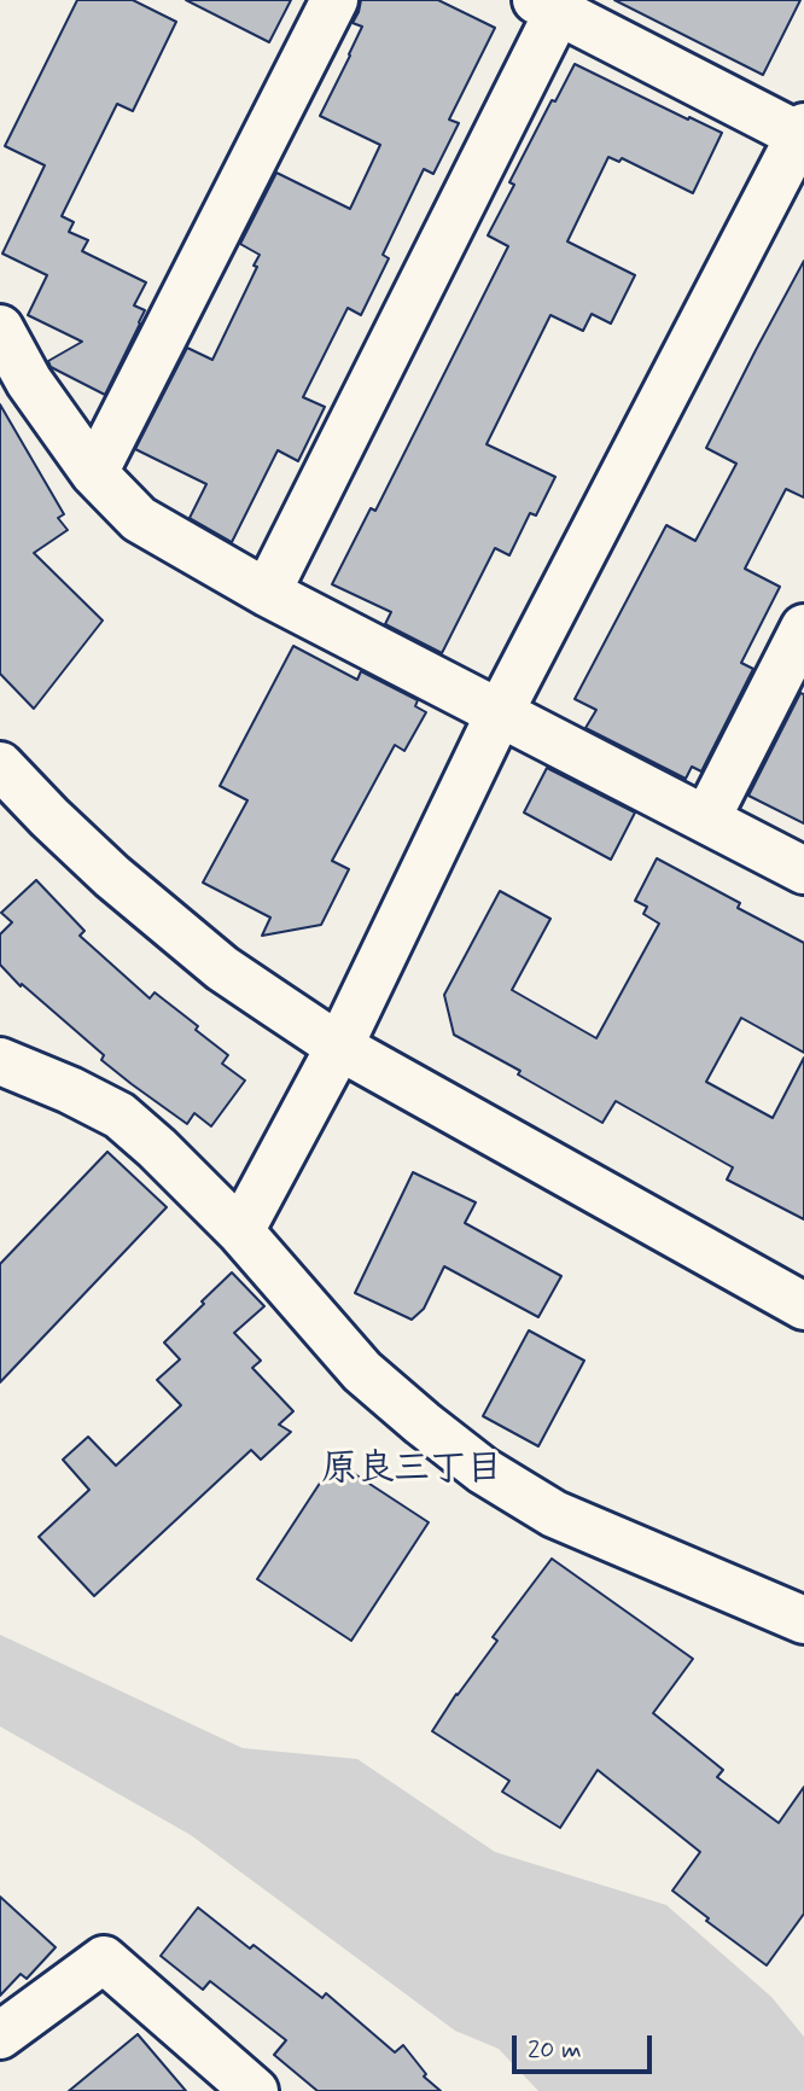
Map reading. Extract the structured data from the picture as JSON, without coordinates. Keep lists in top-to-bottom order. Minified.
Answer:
{"districts":["原良三丁目"],"scale_bar":"20 m"}
